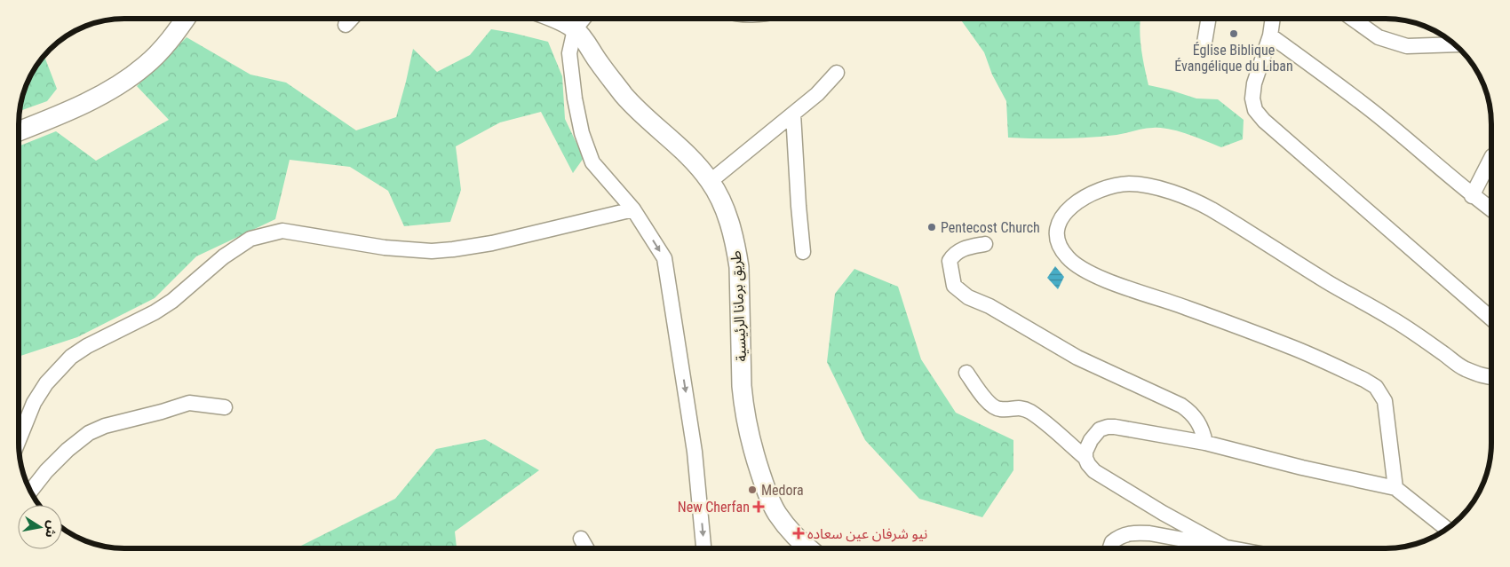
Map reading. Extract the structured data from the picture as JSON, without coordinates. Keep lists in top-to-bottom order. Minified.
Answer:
{"streets":{"main road":["طريق برمانا الرئيسية"]},"places":{"other":["Église Biblique Évangélique du Liban","Pentecost Church","Medora"],"health":["New Cherfan","نيو شرفان عين سعاده"]},"north":"right"}
